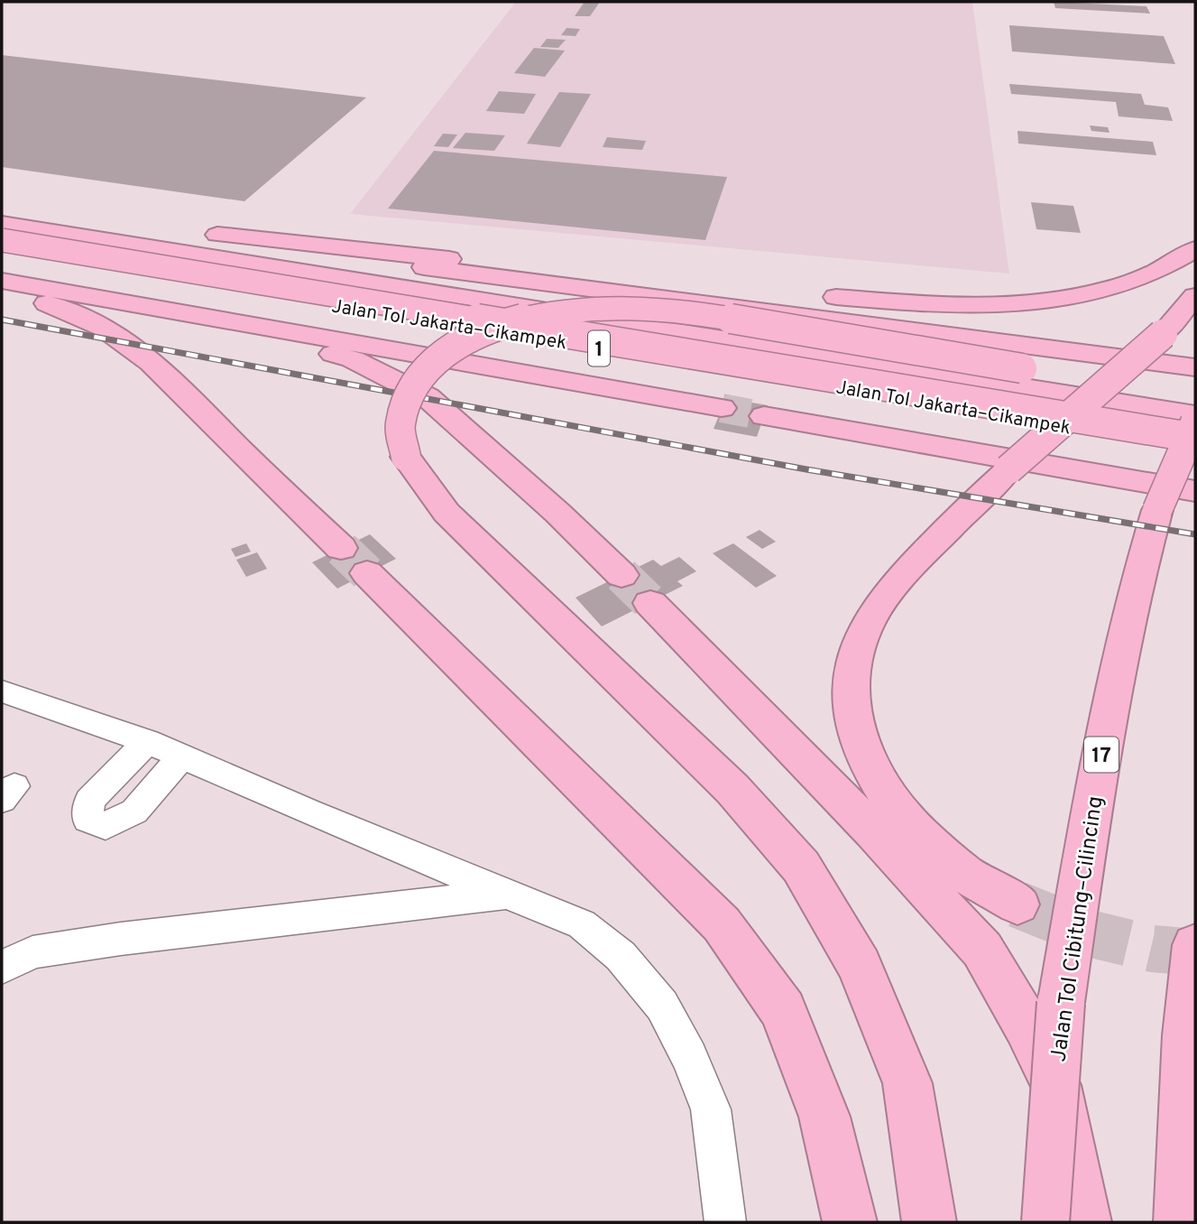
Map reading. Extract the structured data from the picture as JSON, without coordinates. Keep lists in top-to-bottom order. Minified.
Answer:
{"streets":{"highway":["Jalan Tol Jakarta–Cikampek","1","17","Jalan Tol Cibitung–Cilincing"]},"crossings":[["1","Jalan Tol Cibitung–Cilincing"]]}
